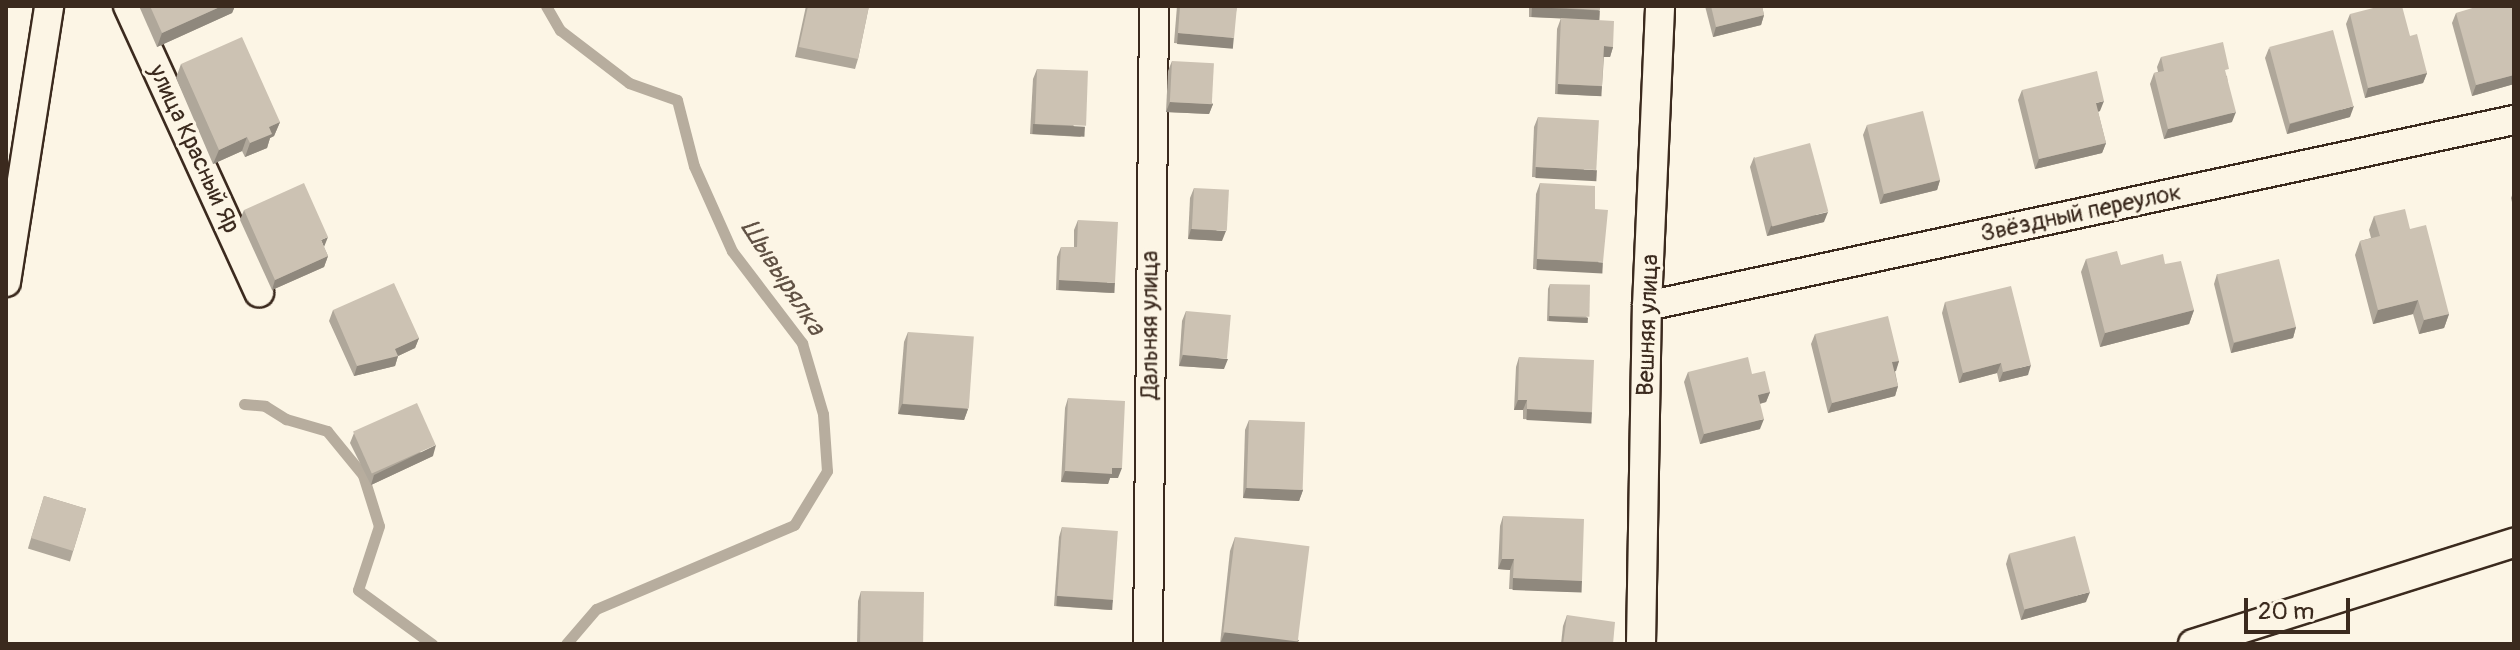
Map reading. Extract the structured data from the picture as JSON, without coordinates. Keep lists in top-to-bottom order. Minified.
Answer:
{"streets":{"street":["улица Красный Яр","Звёздный переулок","Дальняя улица","Вешняя улица"]},"crossings":[["Звёздный переулок","Вешняя улица"]],"water":["Шывырялка"],"scale_bar":"20 m"}
